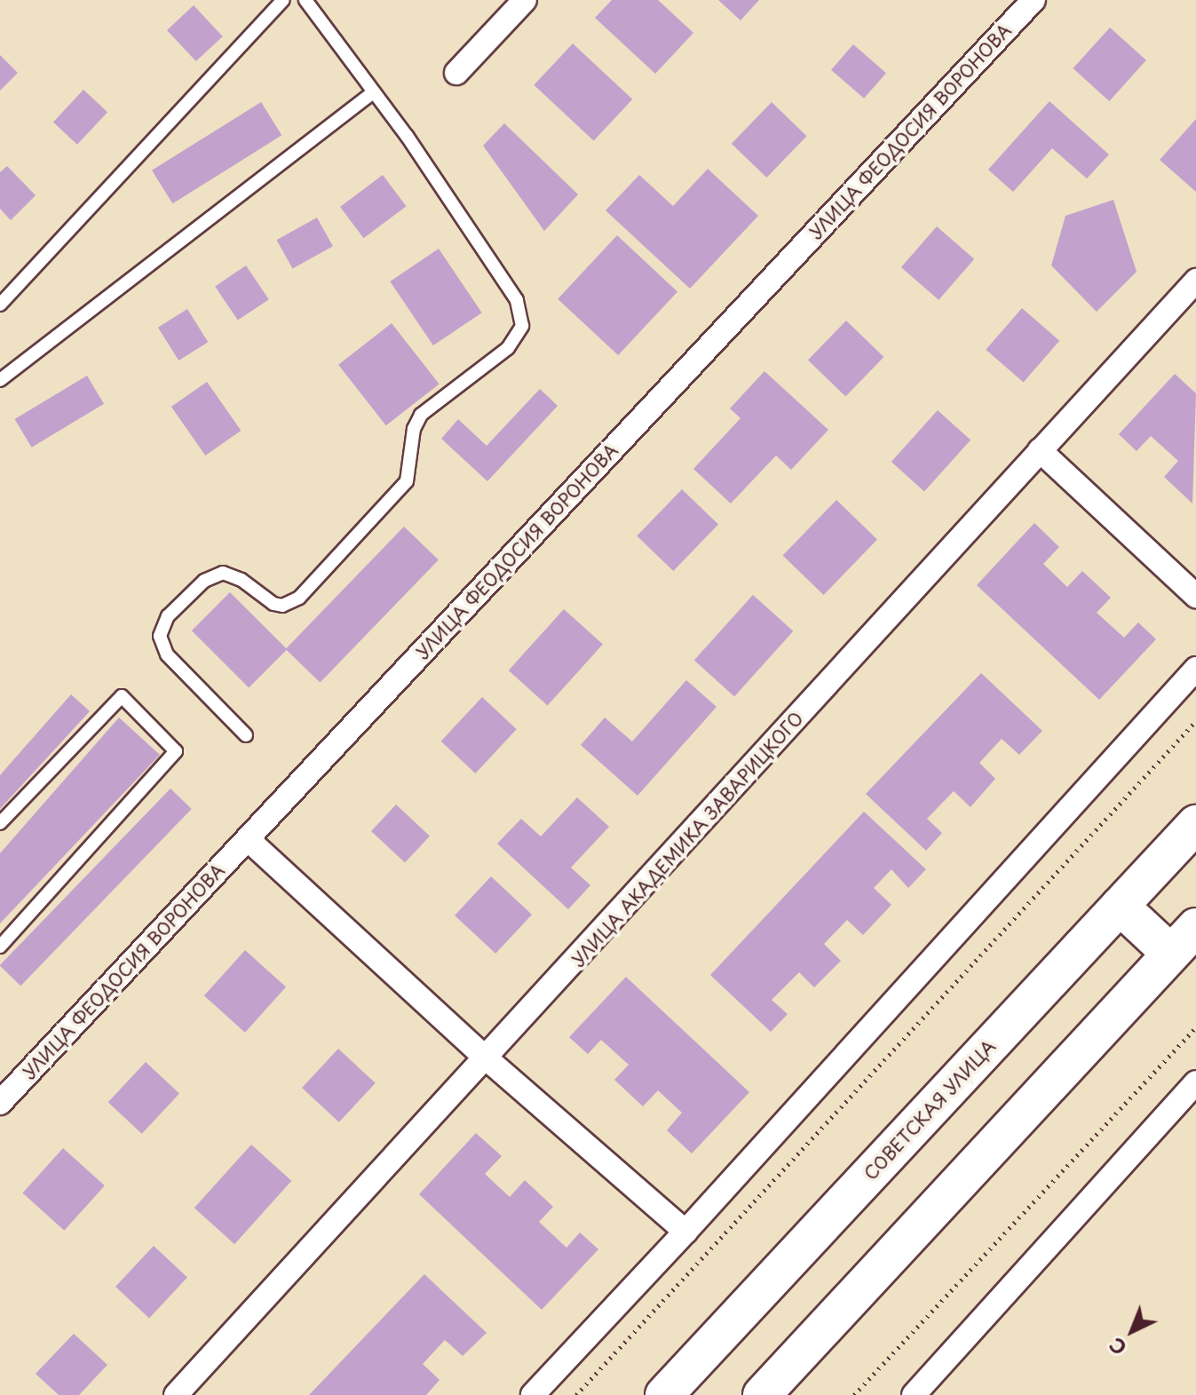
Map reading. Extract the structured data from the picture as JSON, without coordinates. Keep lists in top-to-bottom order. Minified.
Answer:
{"streets":{"main road":["СОВЕТСКАЯ УЛИЦА"],"street":["УЛИЦА ФЕОДОСИЯ ВОРОНОВА","УЛИЦА АКАДЕМИКА ЗАВАРИЦКОГО"]},"north":"bottom left"}
